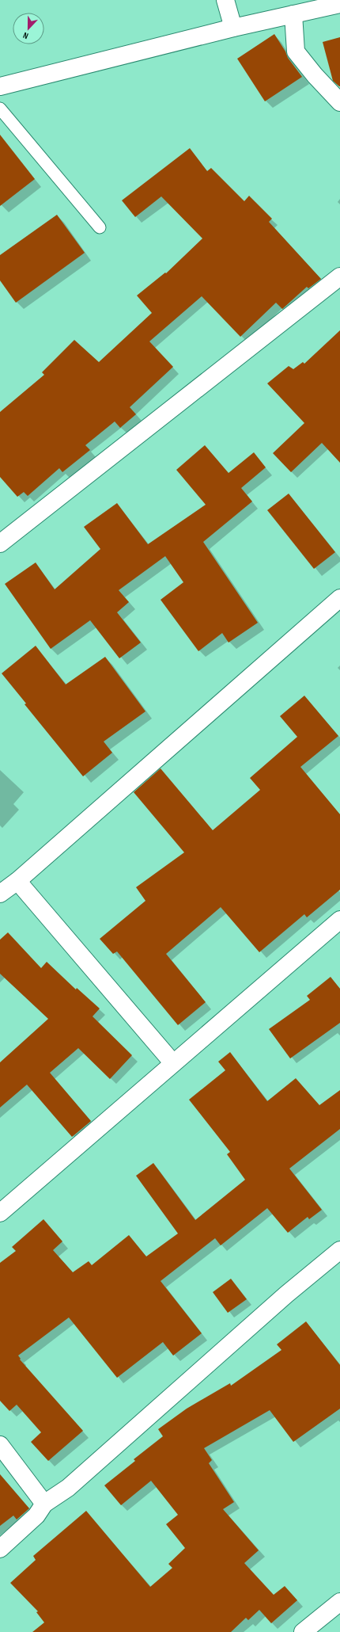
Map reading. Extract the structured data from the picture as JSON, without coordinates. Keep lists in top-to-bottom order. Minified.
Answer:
{"north":"bottom"}
